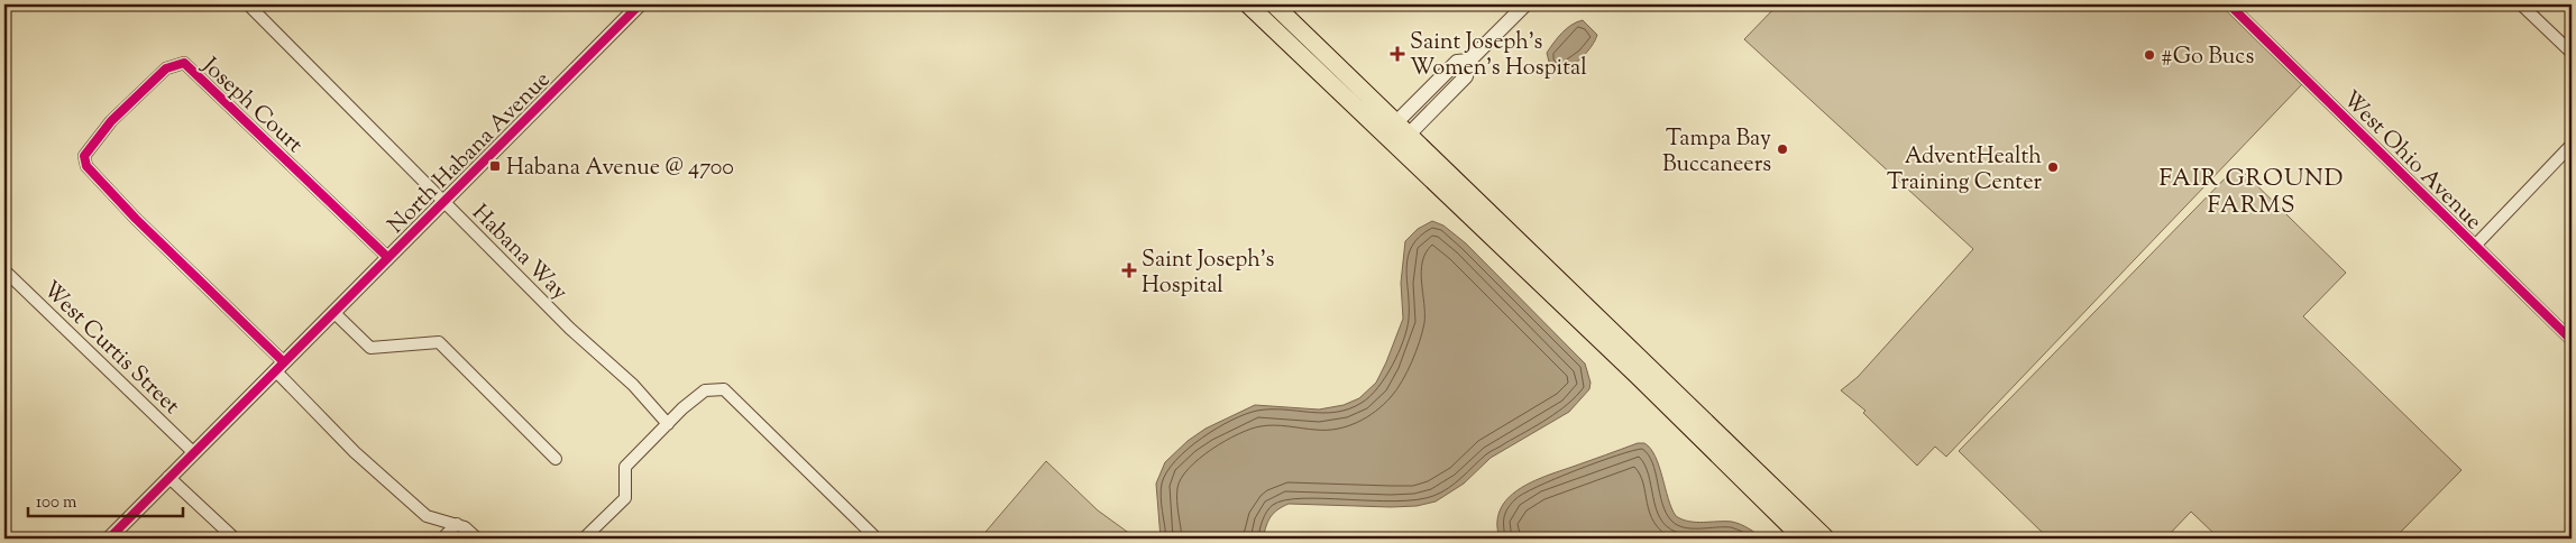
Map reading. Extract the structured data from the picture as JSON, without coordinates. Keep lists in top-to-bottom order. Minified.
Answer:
{"streets":{"street":["Joseph Court","North Habana Avenue","West Ohio Avenue","Habana Way","West Curtis Street"]},"crossings":[["Joseph Court","North Habana Avenue"],["North Habana Avenue","Habana Way"],["North Habana Avenue","West Curtis Street"]],"districts":["FAIR GROUND FARMS"],"places":{"health":["Saint Joseph's Women's Hospital","Saint Joseph's Hospital"],"other":["#Go Bucs","Tampa Bay Buccaneers","AdventHealth Training Center"],"transit":["Habana Avenue @ 4700"]},"scale_bar":"100 m"}
